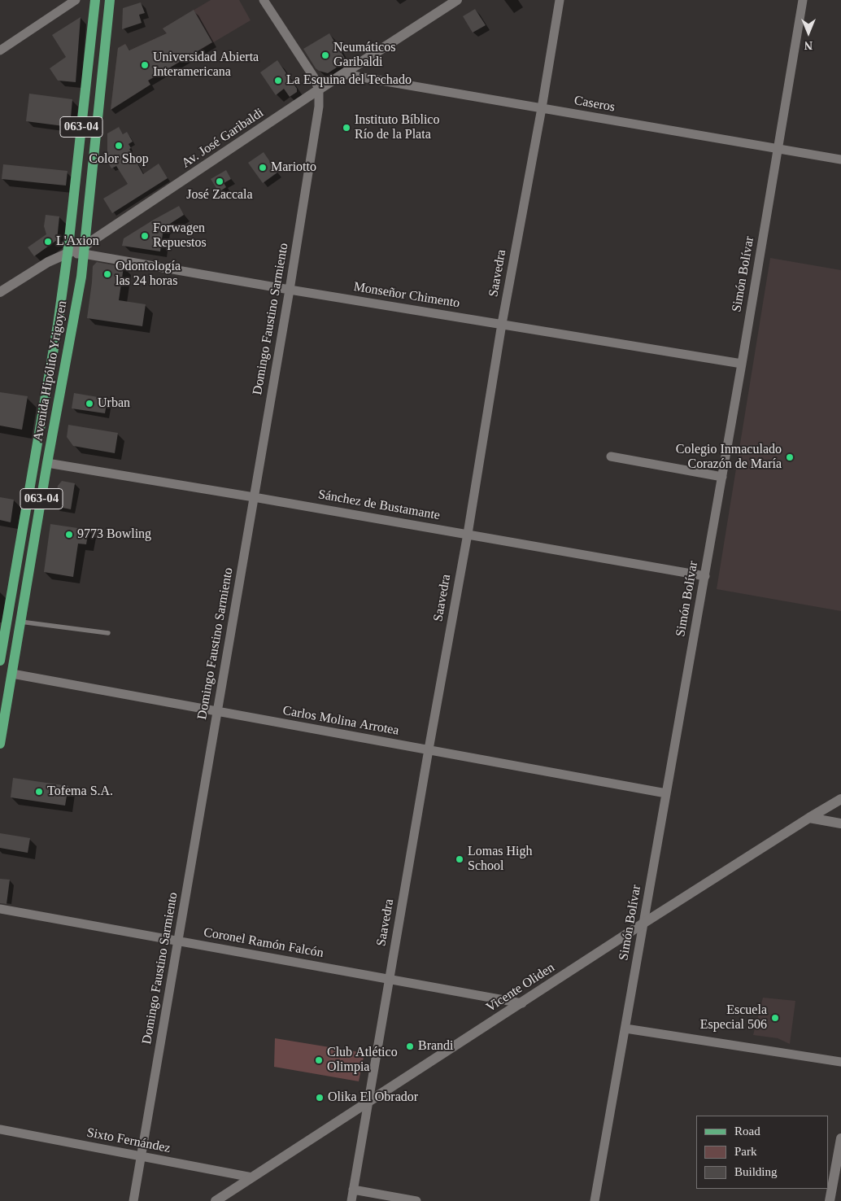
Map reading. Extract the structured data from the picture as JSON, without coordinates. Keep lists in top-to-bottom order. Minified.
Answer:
{"streets":{"main road":["063-04","Avenida Hipólito Yrigoyen"],"street":["Caseros","Av. José Garibaldi","Saavedra","Simón Bolívar","Monseñor Chimento","Domingo Faustino Sarmiento","Sánchez de Bustamante","Carlos Molina Arrotea","Coronel Ramón Falcón","Vicente Oliden","Sixto Fernández"]},"crossings":[["Caseros","Av. José Garibaldi"],["Caseros","Saavedra"],["Caseros","Simón Bolívar"],["Av. José Garibaldi","Monseñor Chimento"],["Av. José Garibaldi","Domingo Faustino Sarmiento"],["Av. José Garibaldi","Avenida Hipólito Yrigoyen"],["Saavedra","Monseñor Chimento"],["Saavedra","Sánchez de Bustamante"],["Saavedra","Carlos Molina Arrotea"],["Saavedra","Coronel Ramón Falcón"],["Saavedra","Vicente Oliden"],["Simón Bolívar","Monseñor Chimento"],["Simón Bolívar","Sánchez de Bustamante"],["Simón Bolívar","Carlos Molina Arrotea"],["Simón Bolívar","Vicente Oliden"],["Monseñor Chimento","Domingo Faustino Sarmiento"],["Monseñor Chimento","Avenida Hipólito Yrigoyen"],["Domingo Faustino Sarmiento","Sánchez de Bustamante"],["Domingo Faustino Sarmiento","Carlos Molina Arrotea"],["Domingo Faustino Sarmiento","Coronel Ramón Falcón"],["Domingo Faustino Sarmiento","Sixto Fernández"],["Avenida Hipólito Yrigoyen","Sánchez de Bustamante"],["Avenida Hipólito Yrigoyen","Carlos Molina Arrotea"],["Coronel Ramón Falcón","Vicente Oliden"],["Vicente Oliden","Sixto Fernández"]],"places":["Neumáticos Garibaldi","Universidad Abierta Interamericana","La Esquina del Techado","Instituto Bíblico Río de la Plata","Color Shop","Mariotto","José Zaccala","Forwagen Repuestos","L'Axion","Odontología las 24 horas","Urban","Colegio Inmaculado Corazón de María","9773 Bowling","Tofema S.A.","Lomas High School","Escuela Especial 506","Brandi","Club Atlético Olimpia","Olika El Obrador"],"legend":["Road","Park","Building"],"north":"bottom"}
